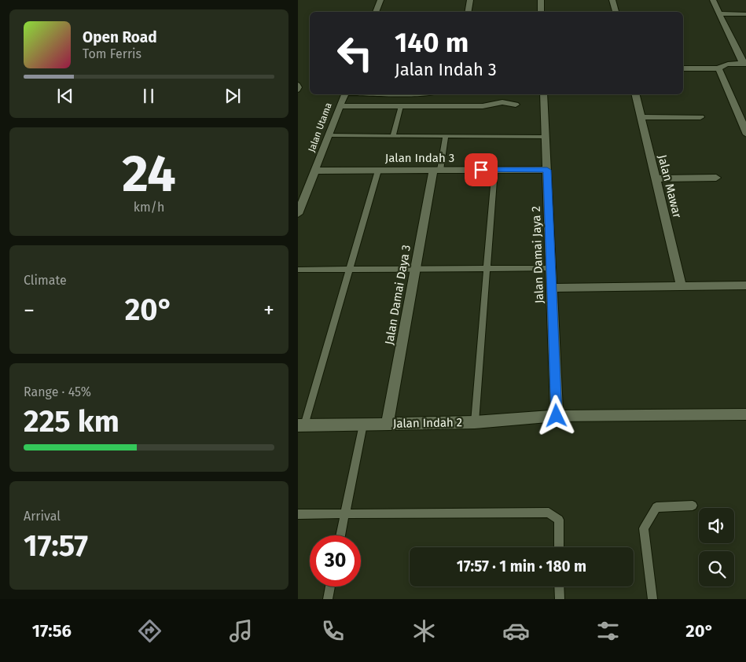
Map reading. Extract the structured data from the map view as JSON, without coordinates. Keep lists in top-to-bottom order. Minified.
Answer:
{"streets":{"street":["Jalan Utama","Jalan Indah 3","Jalan Mawar","Jalan Damai Jaya 2","Jalan Damai Daya 3","Jalan Indah 2"]},"crossings":[["Jalan Utama","Jalan Indah 3"],["Jalan Indah 3","Jalan Damai Jaya 2"],["Jalan Indah 3","Jalan Damai Daya 3"],["Jalan Damai Jaya 2","Jalan Indah 2"],["Jalan Damai Daya 3","Jalan Indah 2"]],"page":{"turn":["140 m","Jalan Indah 3"],"song":["Open Road","Tom Ferris"],"tile":[["24","km/h"],"Climate",["Range · 45%","225 km"],["Arrival","17:57"]],"heat":["−","20°","+"],"limit":"30","trip":"17:57 · 1 min · 180 m","tabs":["17:56","20°"]}}
